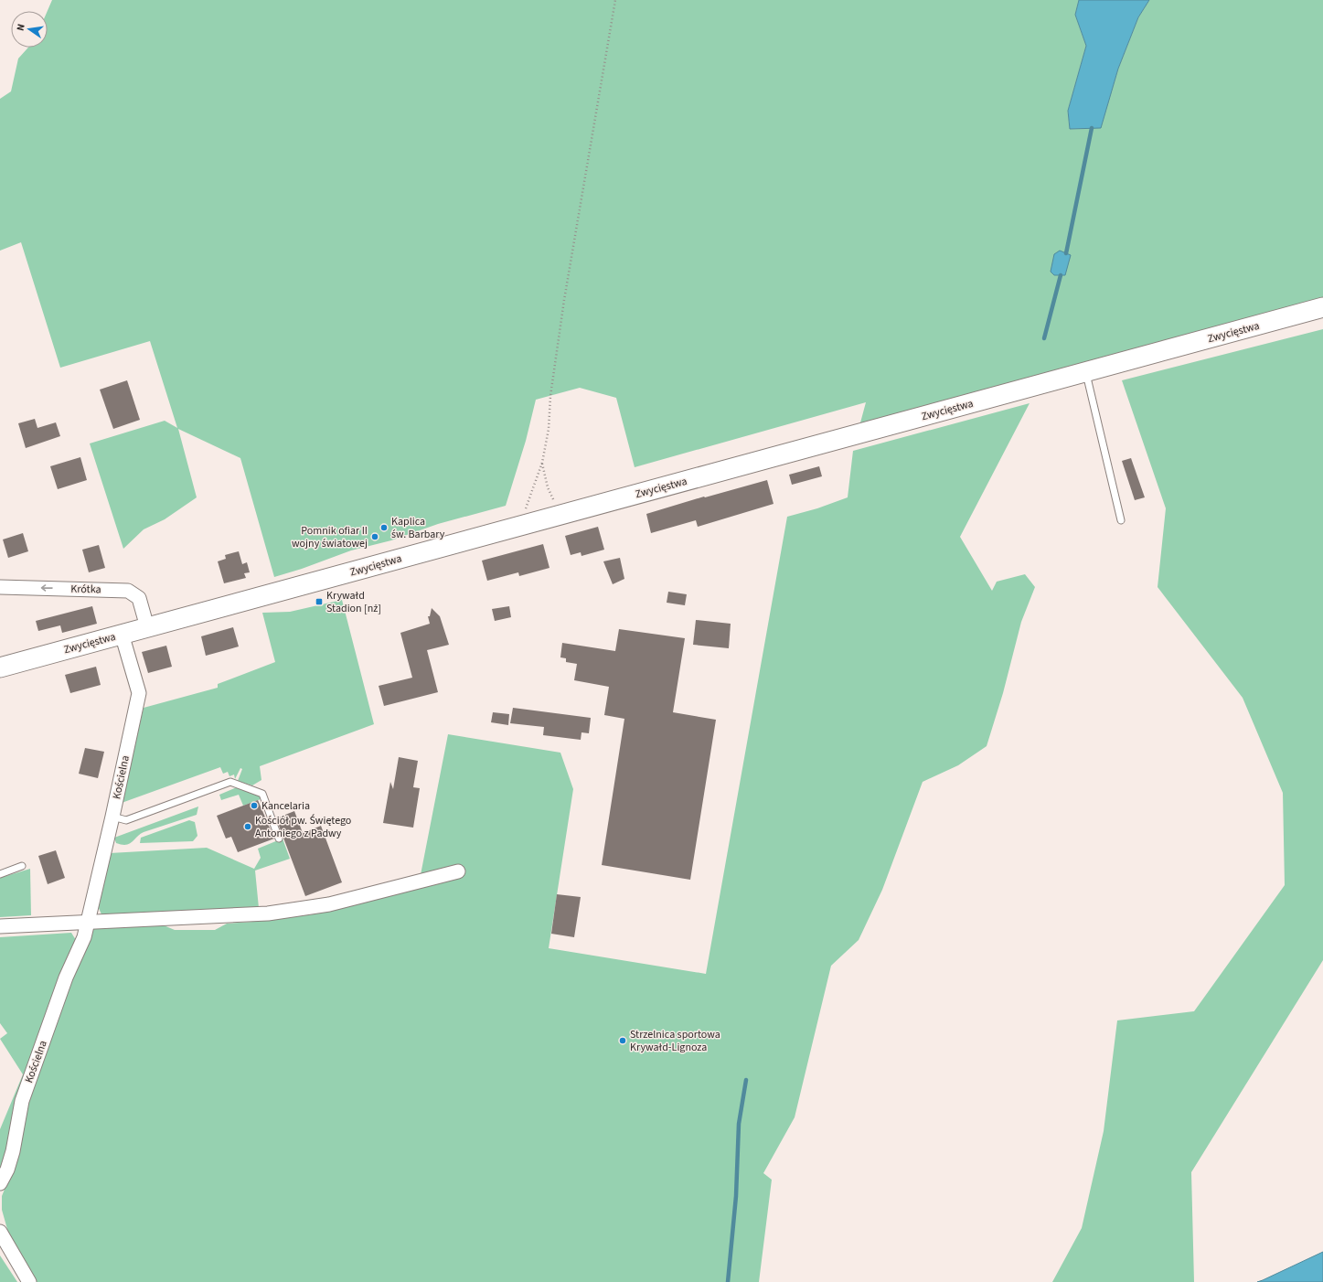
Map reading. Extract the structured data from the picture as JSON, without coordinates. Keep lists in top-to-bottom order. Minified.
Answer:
{"streets":{"main road":["Zwycięstwa"],"street":["Krótka","Kościelna"]},"crossings":[["Zwycięstwa","Krótka"],["Zwycięstwa","Kościelna"]],"one_way":["Krótka"],"places":{"other":["Kaplica św. Barbary","Pomnik ofiar II wojny światowej","Kancelaria","Kościół pw. Świętego Antoniego z Padwy","Strzelnica sportowa Krywałd-Lignoza"],"transit":["Krywałd Stadion [nż]"]},"north":"left"}
